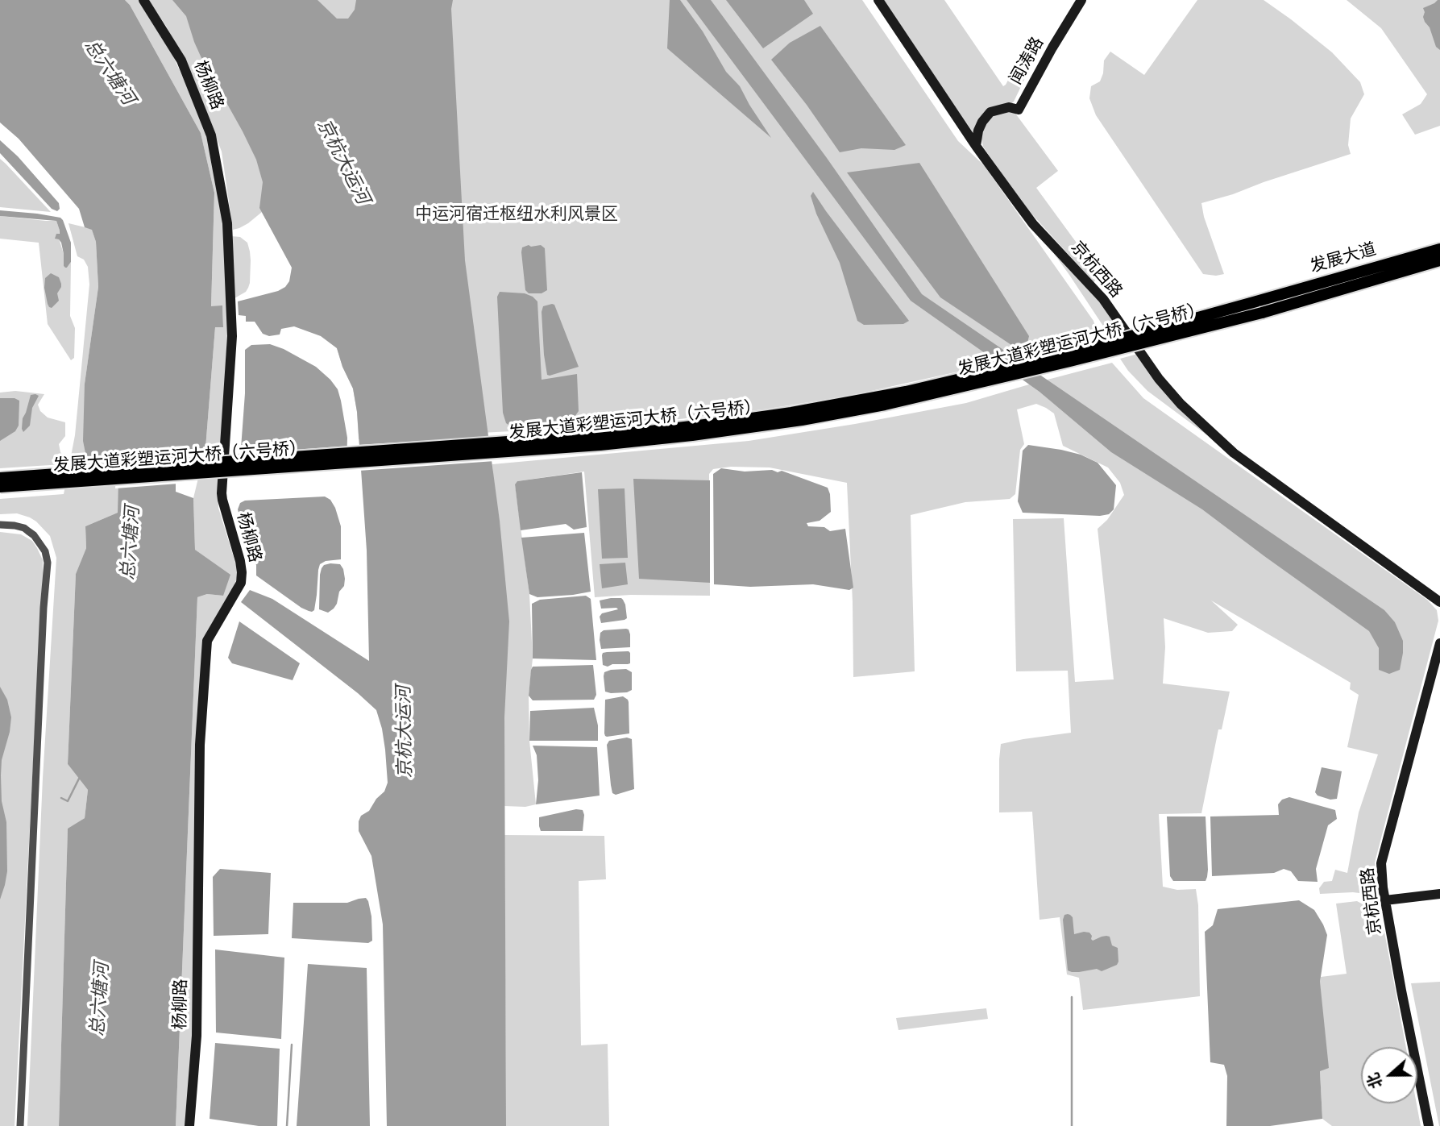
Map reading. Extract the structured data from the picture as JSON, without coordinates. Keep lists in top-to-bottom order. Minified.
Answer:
{"streets":{"main road":["发展大道","发展大道彩塑运河大桥（六号桥）"],"street":["闻涛路","杨柳路","京杭西路"]},"crossings":[["闻涛路","京杭西路"],["发展大道","发展大道彩塑运河大桥（六号桥）"]],"water":["总六塘河","京杭大运河"],"parks":["中运河宿迁枢纽水利风景区"],"north":"left"}
